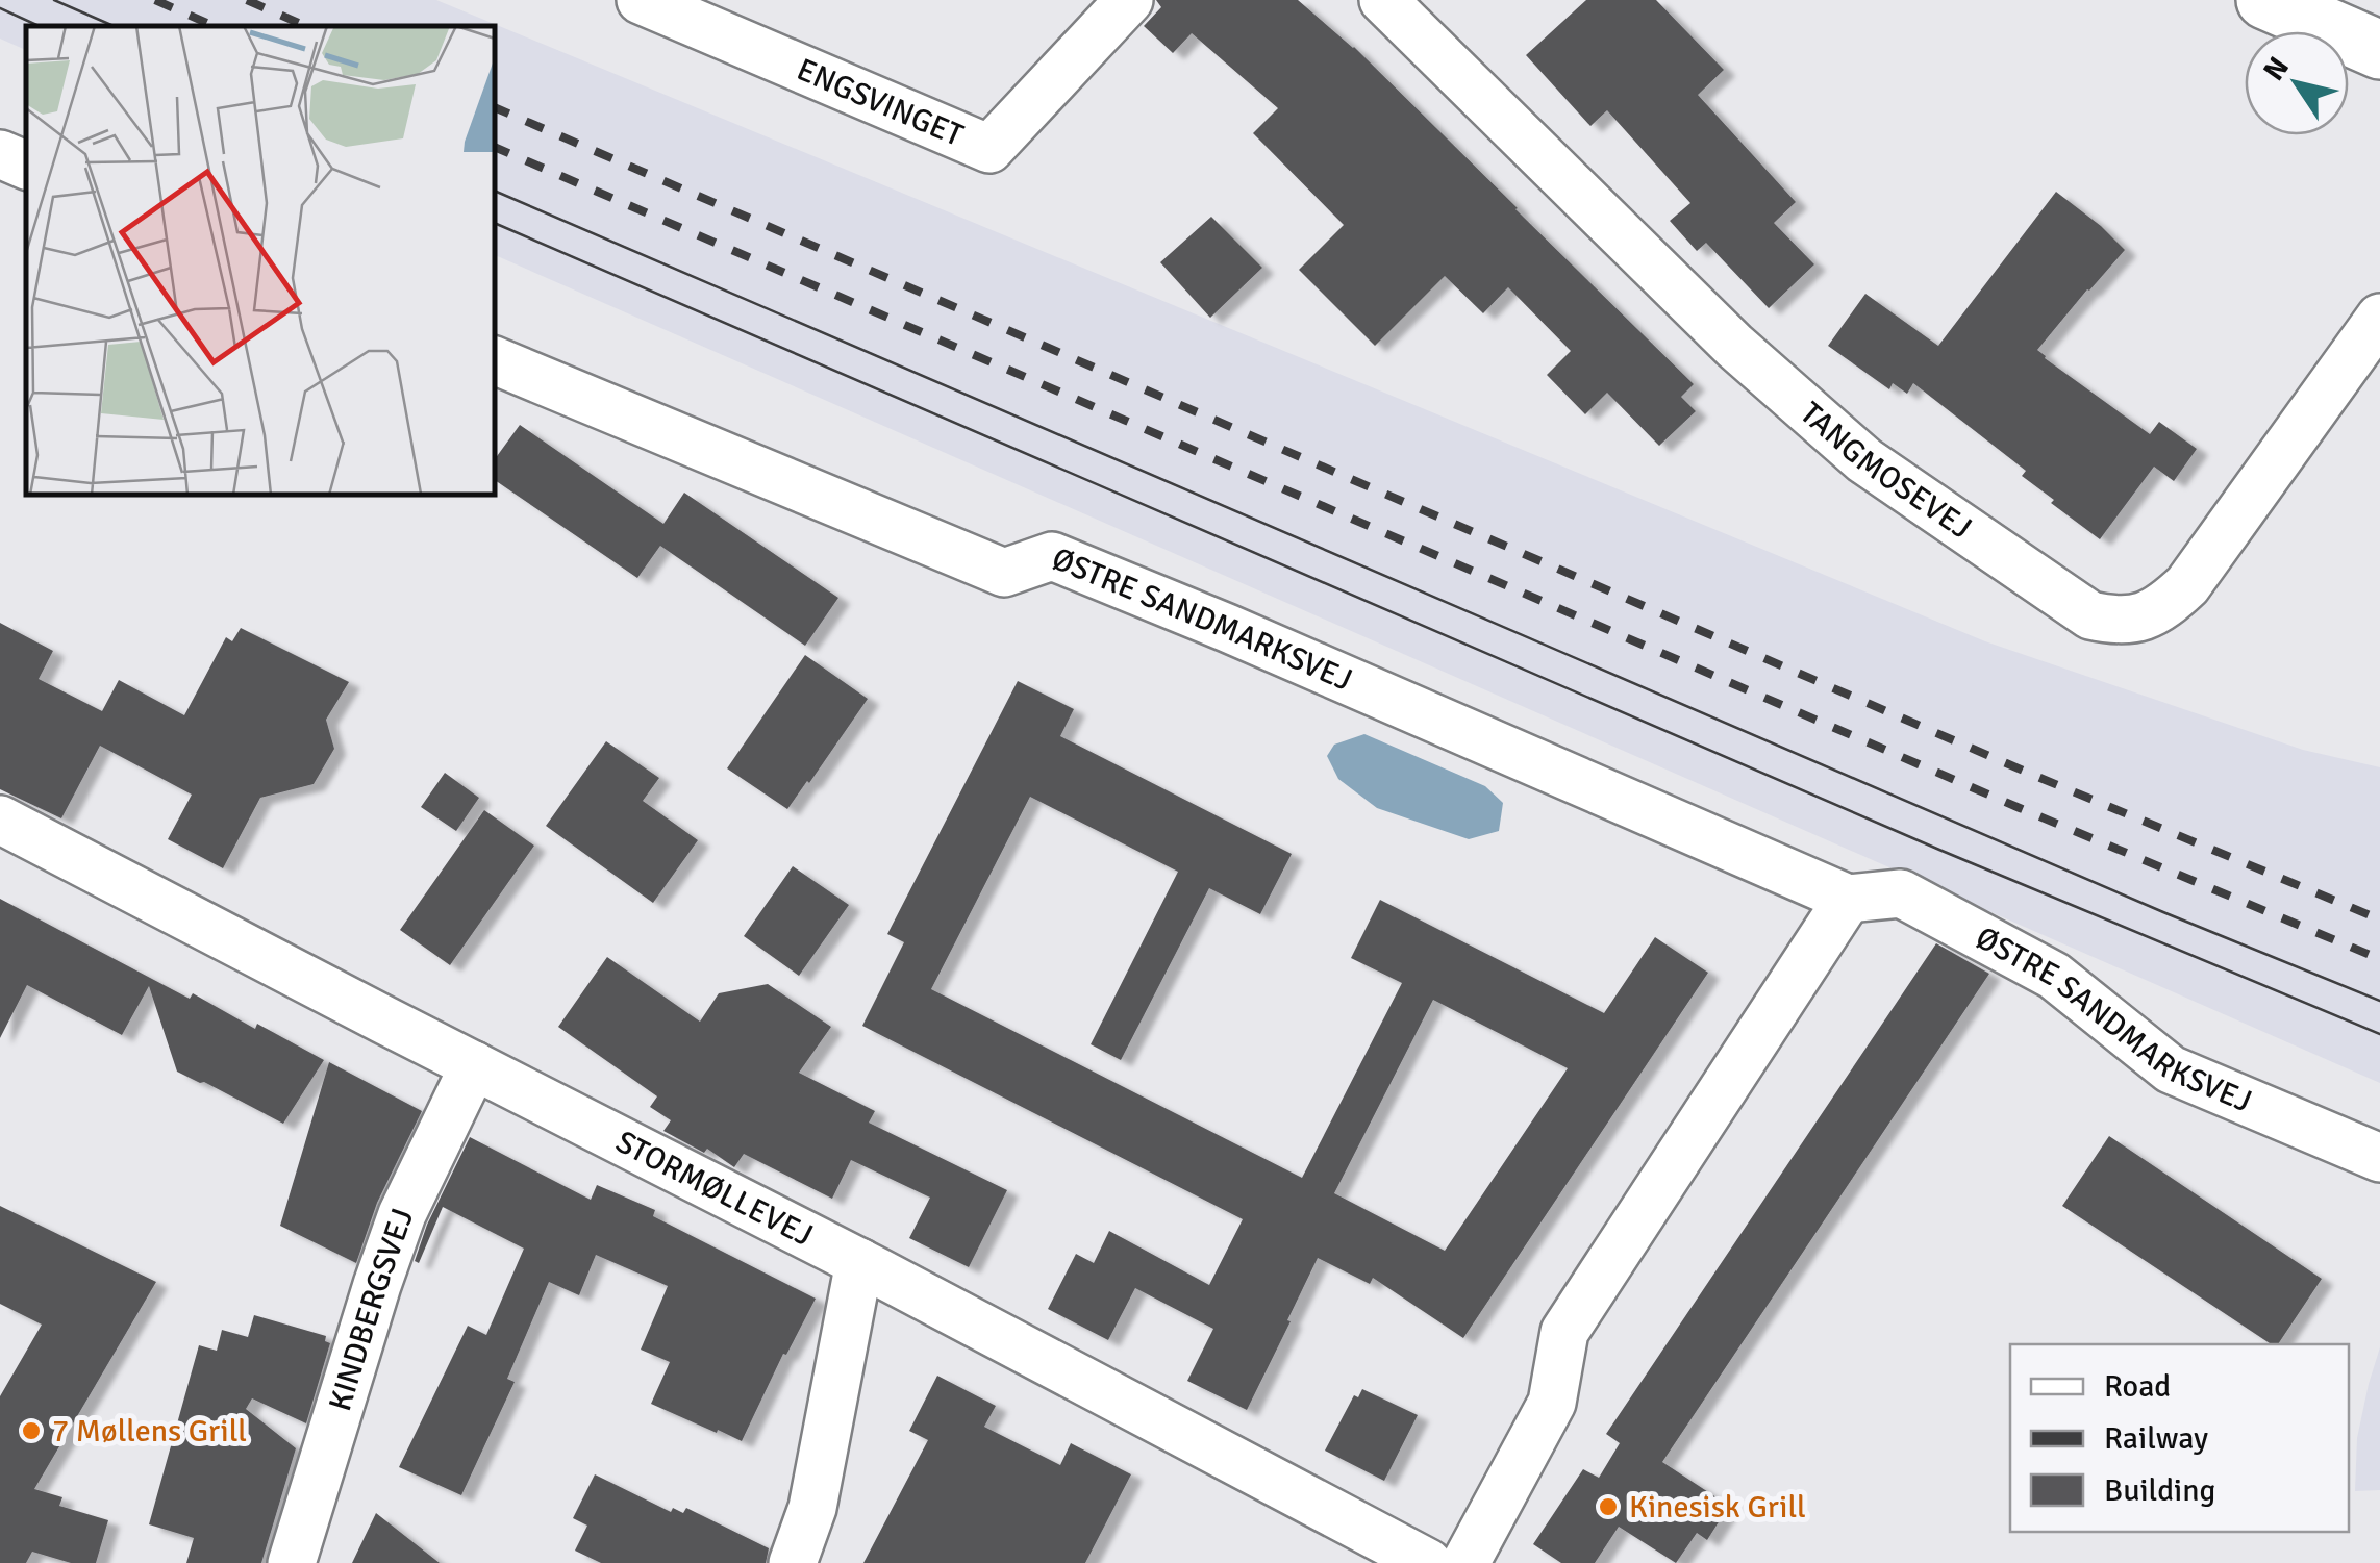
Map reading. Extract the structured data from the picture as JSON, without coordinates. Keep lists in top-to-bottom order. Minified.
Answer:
{"streets":{"street":["ENGSVINGET","TANGMOSEVEJ","ØSTRE SANDMARKSVEJ","STORMØLLEVEJ","KINDBERGSVEJ"]},"crossings":[["STORMØLLEVEJ","KINDBERGSVEJ"]],"places":["7 Møllens Grill","Kinesisk Grill"],"legend":["Road","Railway","Building"],"north":"top left"}
